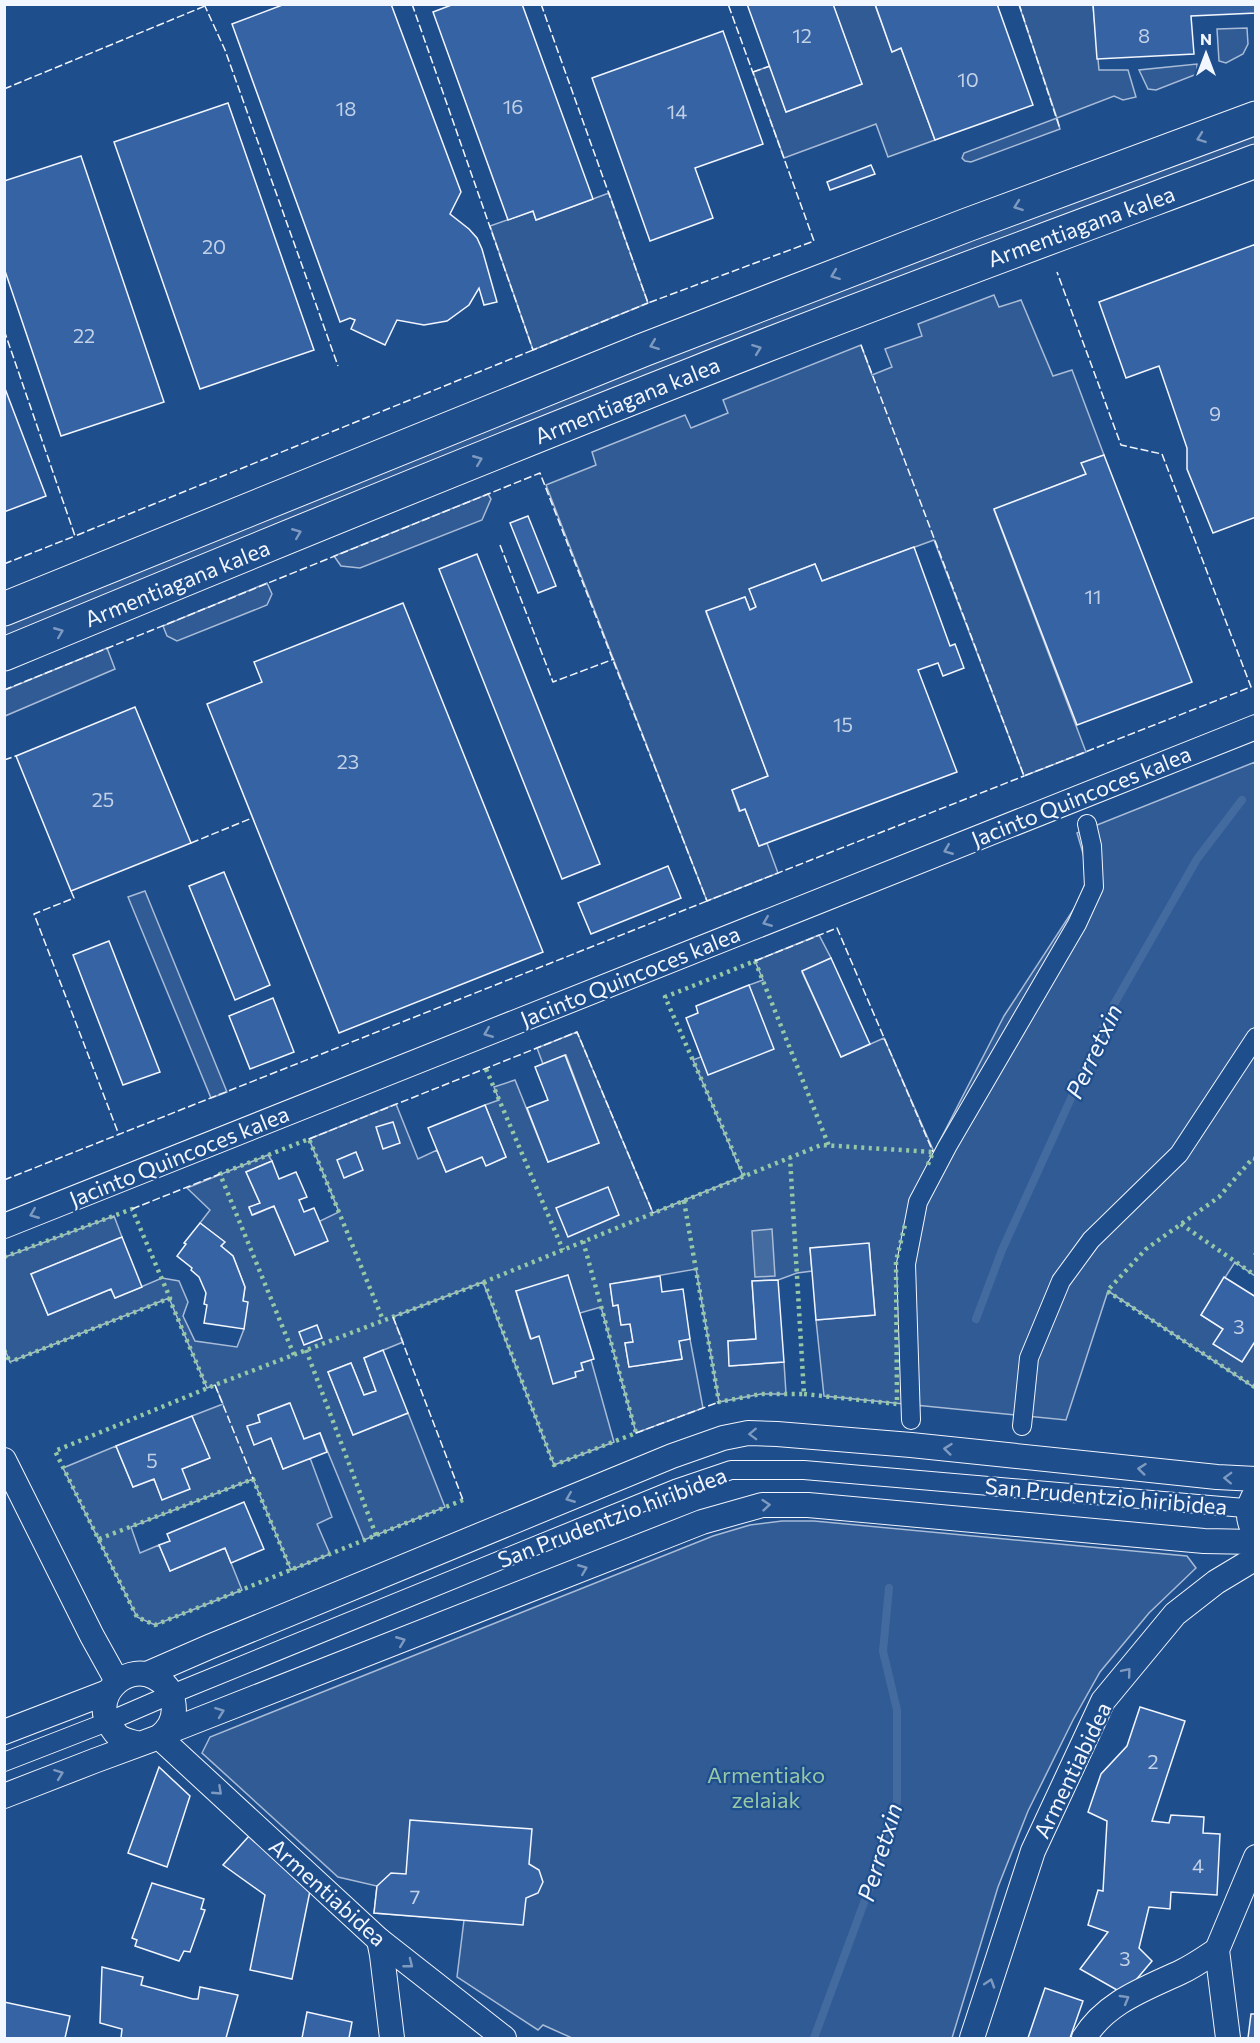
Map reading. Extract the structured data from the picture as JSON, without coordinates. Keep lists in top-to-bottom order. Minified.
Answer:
{"streets":{"main road":["Armentiagana kalea"],"street":["Jacinto Quincoces kalea","San Prudentzio hiribidea","Armentiabidea"]},"crossings":[["San Prudentzio hiribidea","Armentiabidea"]],"one_way":["Jacinto Quincoces kalea"],"water":["Perretxin"],"parks":["Armentiako zelaiak"],"house_numbers":["12","8","10","16","18","14","20","22","9","11","15","23","25","3","5","2","4","7","3"],"north":"top"}
